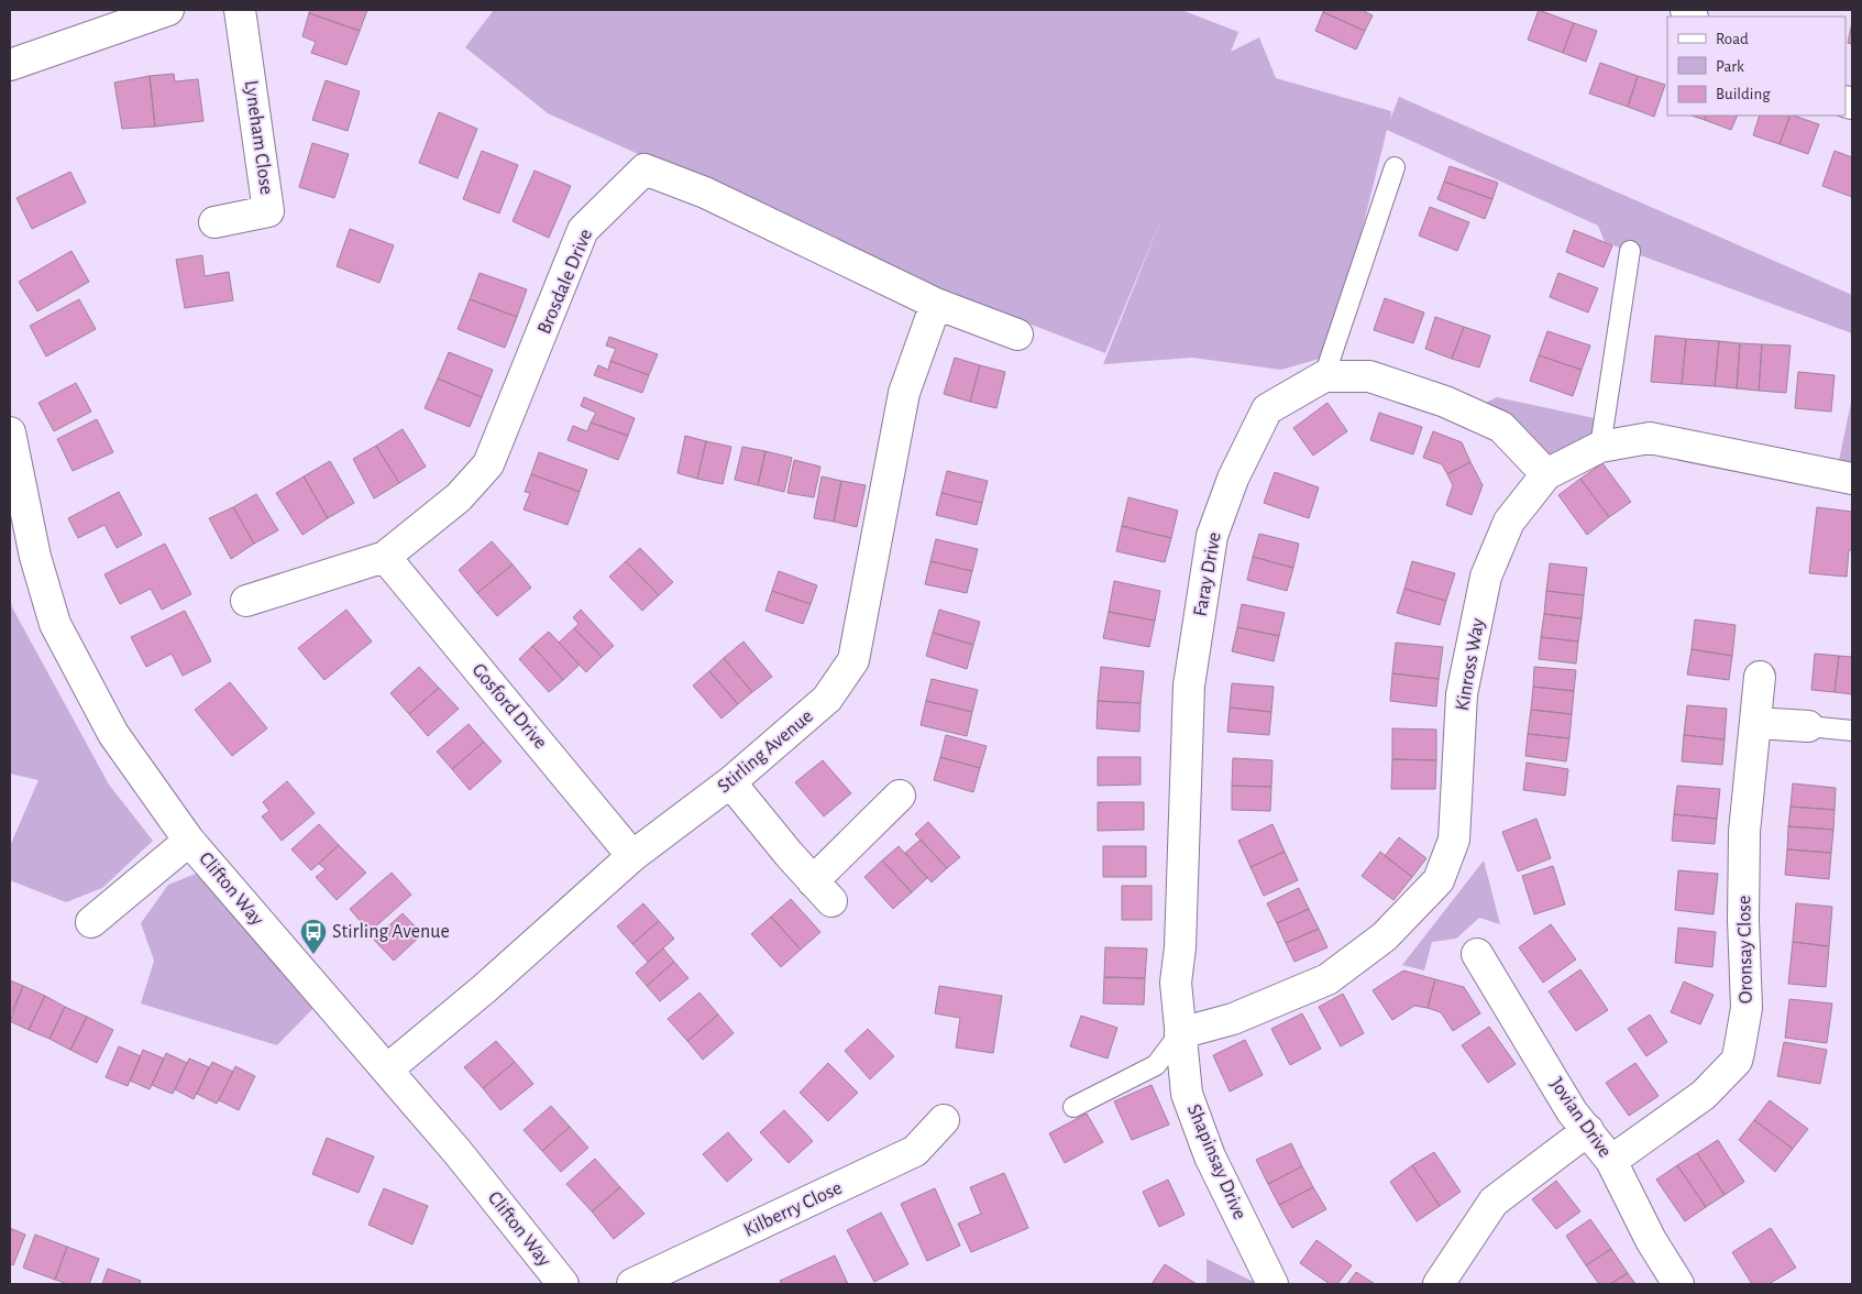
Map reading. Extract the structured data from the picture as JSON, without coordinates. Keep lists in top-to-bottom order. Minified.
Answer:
{"streets":{"street":["Lyneham Close","Brosdale Drive","Faray Drive","Kinross Way","Gosford Drive","Stirling Avenue","Clifton Way","Oronsay Close","Jovian Drive","Shapinsay Drive","Kilberry Close"]},"crossings":[["Brosdale Drive","Gosford Drive"],["Brosdale Drive","Stirling Avenue"],["Faray Drive","Kinross Way"],["Faray Drive","Shapinsay Drive"],["Kinross Way","Shapinsay Drive"],["Gosford Drive","Stirling Avenue"],["Stirling Avenue","Clifton Way"],["Oronsay Close","Jovian Drive"]],"places":{"bus stop":["Stirling Avenue"]},"legend":["Road","Park","Building"]}
